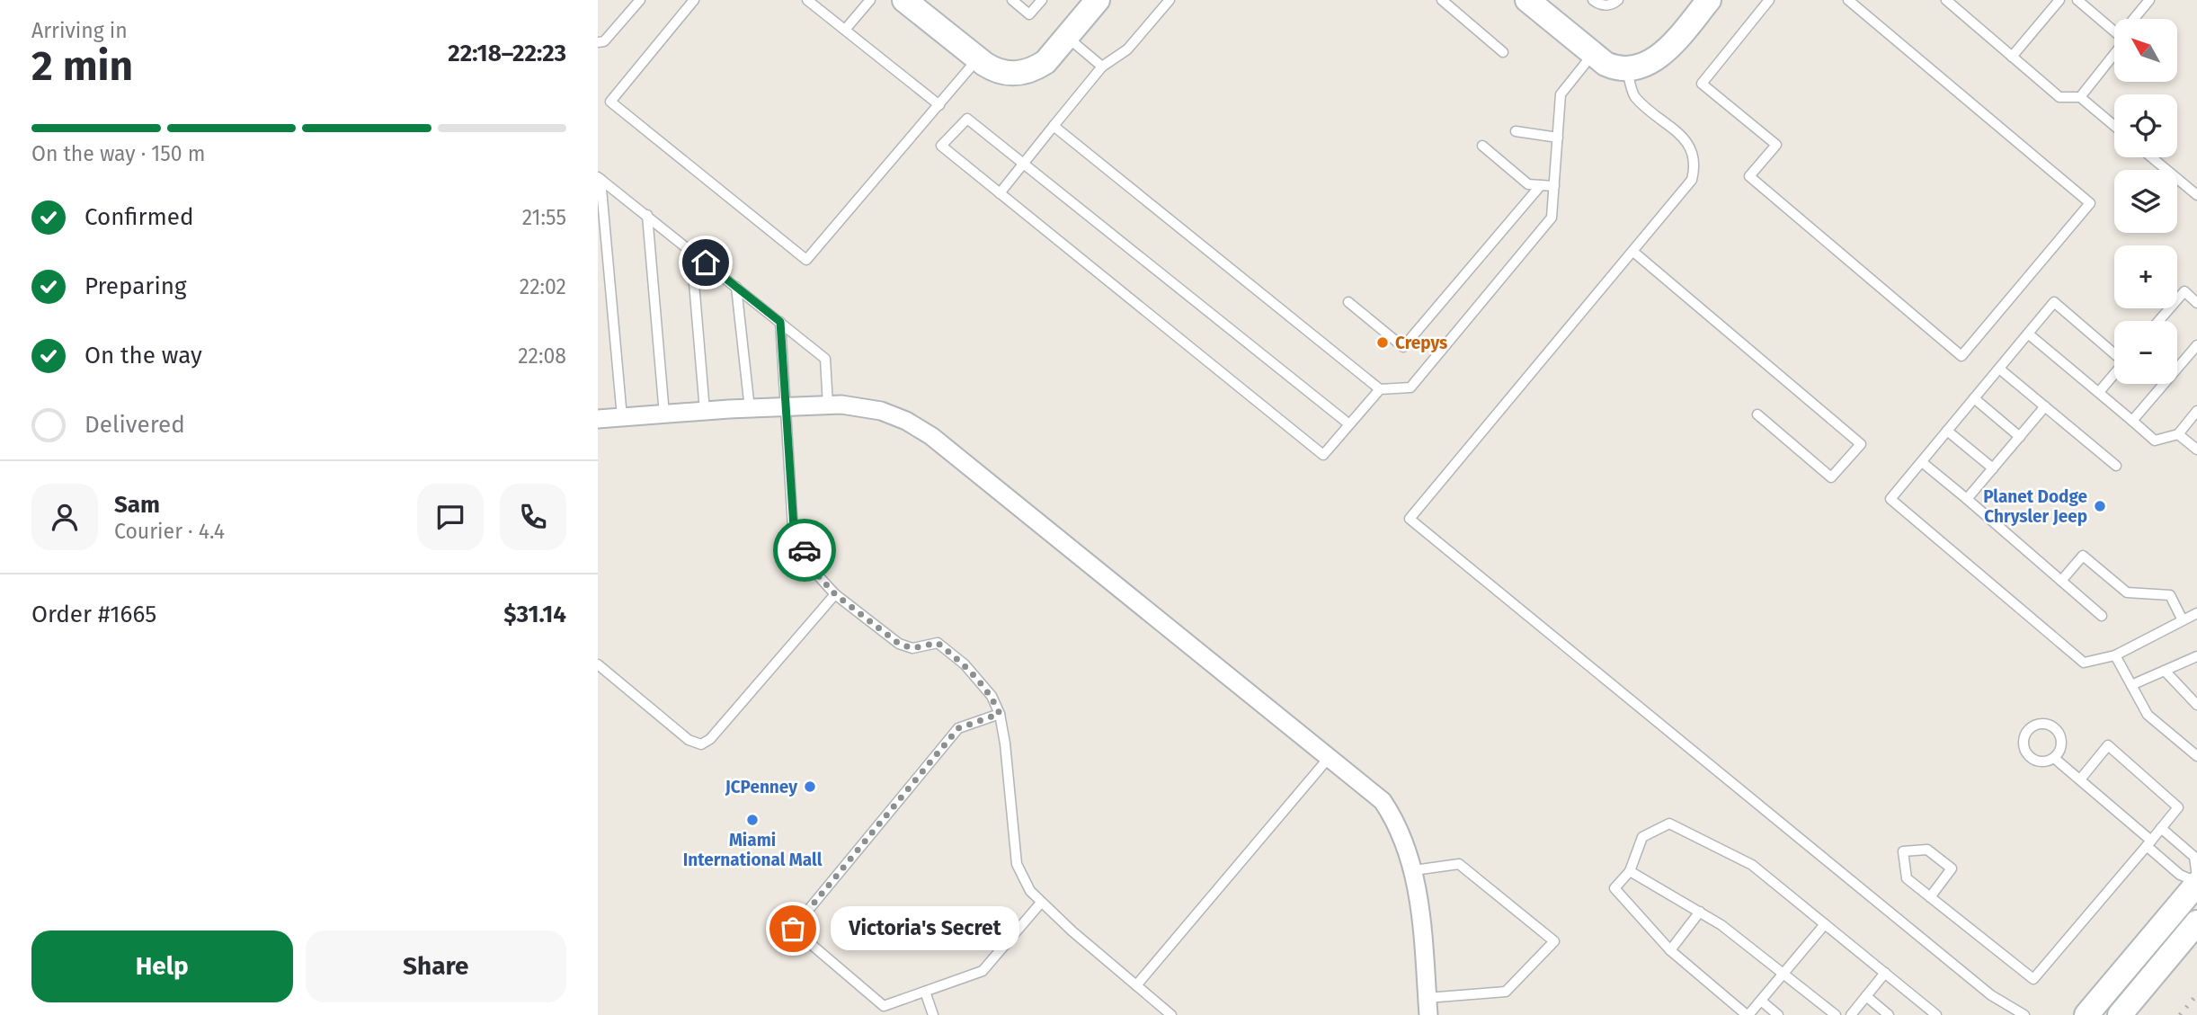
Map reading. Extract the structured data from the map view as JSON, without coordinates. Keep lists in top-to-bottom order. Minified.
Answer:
{"places":["Crepys","Planet Dodge Chrysler Jeep","JCPenney","Miami International Mall","Victoria's Secret"],"north":"top left","page":{"heading":["2 min","Arriving in","22:18–22:23"],"panel":["Sam","Courier · 4.4","Order #1665","$31.14"],"map_buttons":["+","−"],"bar":"On the way · 150 m","list":[["Confirmed","21:55"],["Preparing","22:02"],["On the way","22:08"],"Delivered"],"bubble":"Victoria's Secret","buttons":["Help","Share"]}}
